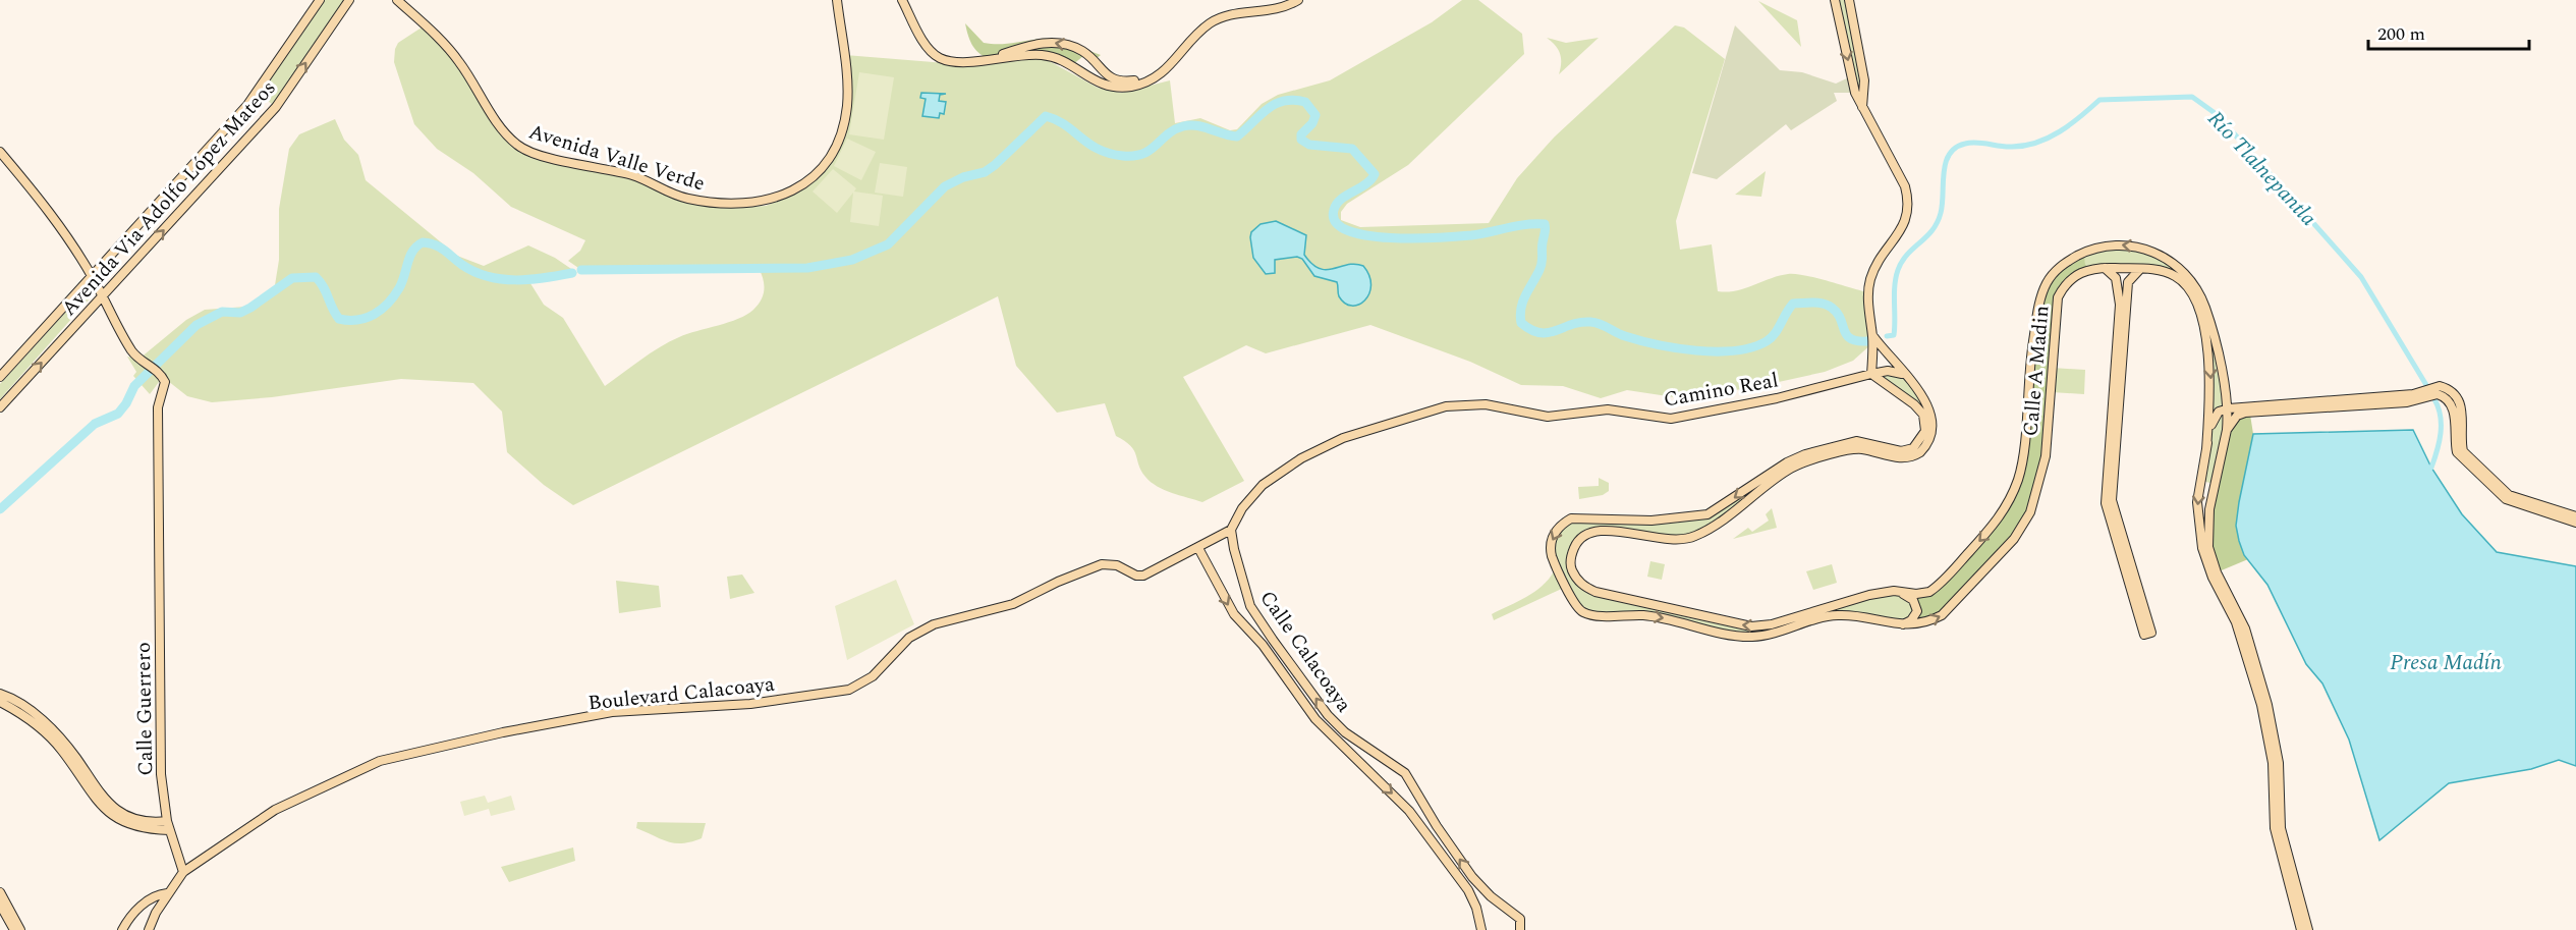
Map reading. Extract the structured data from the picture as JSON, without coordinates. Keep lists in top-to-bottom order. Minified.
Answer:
{"streets":{"main road":["Avenida Valle Verde","Avenida Via Adolfo López Mateos","Calle A Madin","Camino Real","Calle Calacoaya","Boulevard Calacoaya","Calle Guerrero"]},"crossings":[["Avenida Via Adolfo López Mateos","Calle Guerrero"],["Camino Real","Calle Calacoaya"],["Boulevard Calacoaya","Calle Guerrero"]],"water":["Río Tlalnepantla","Presa Madín"],"scale_bar":"200 m"}
